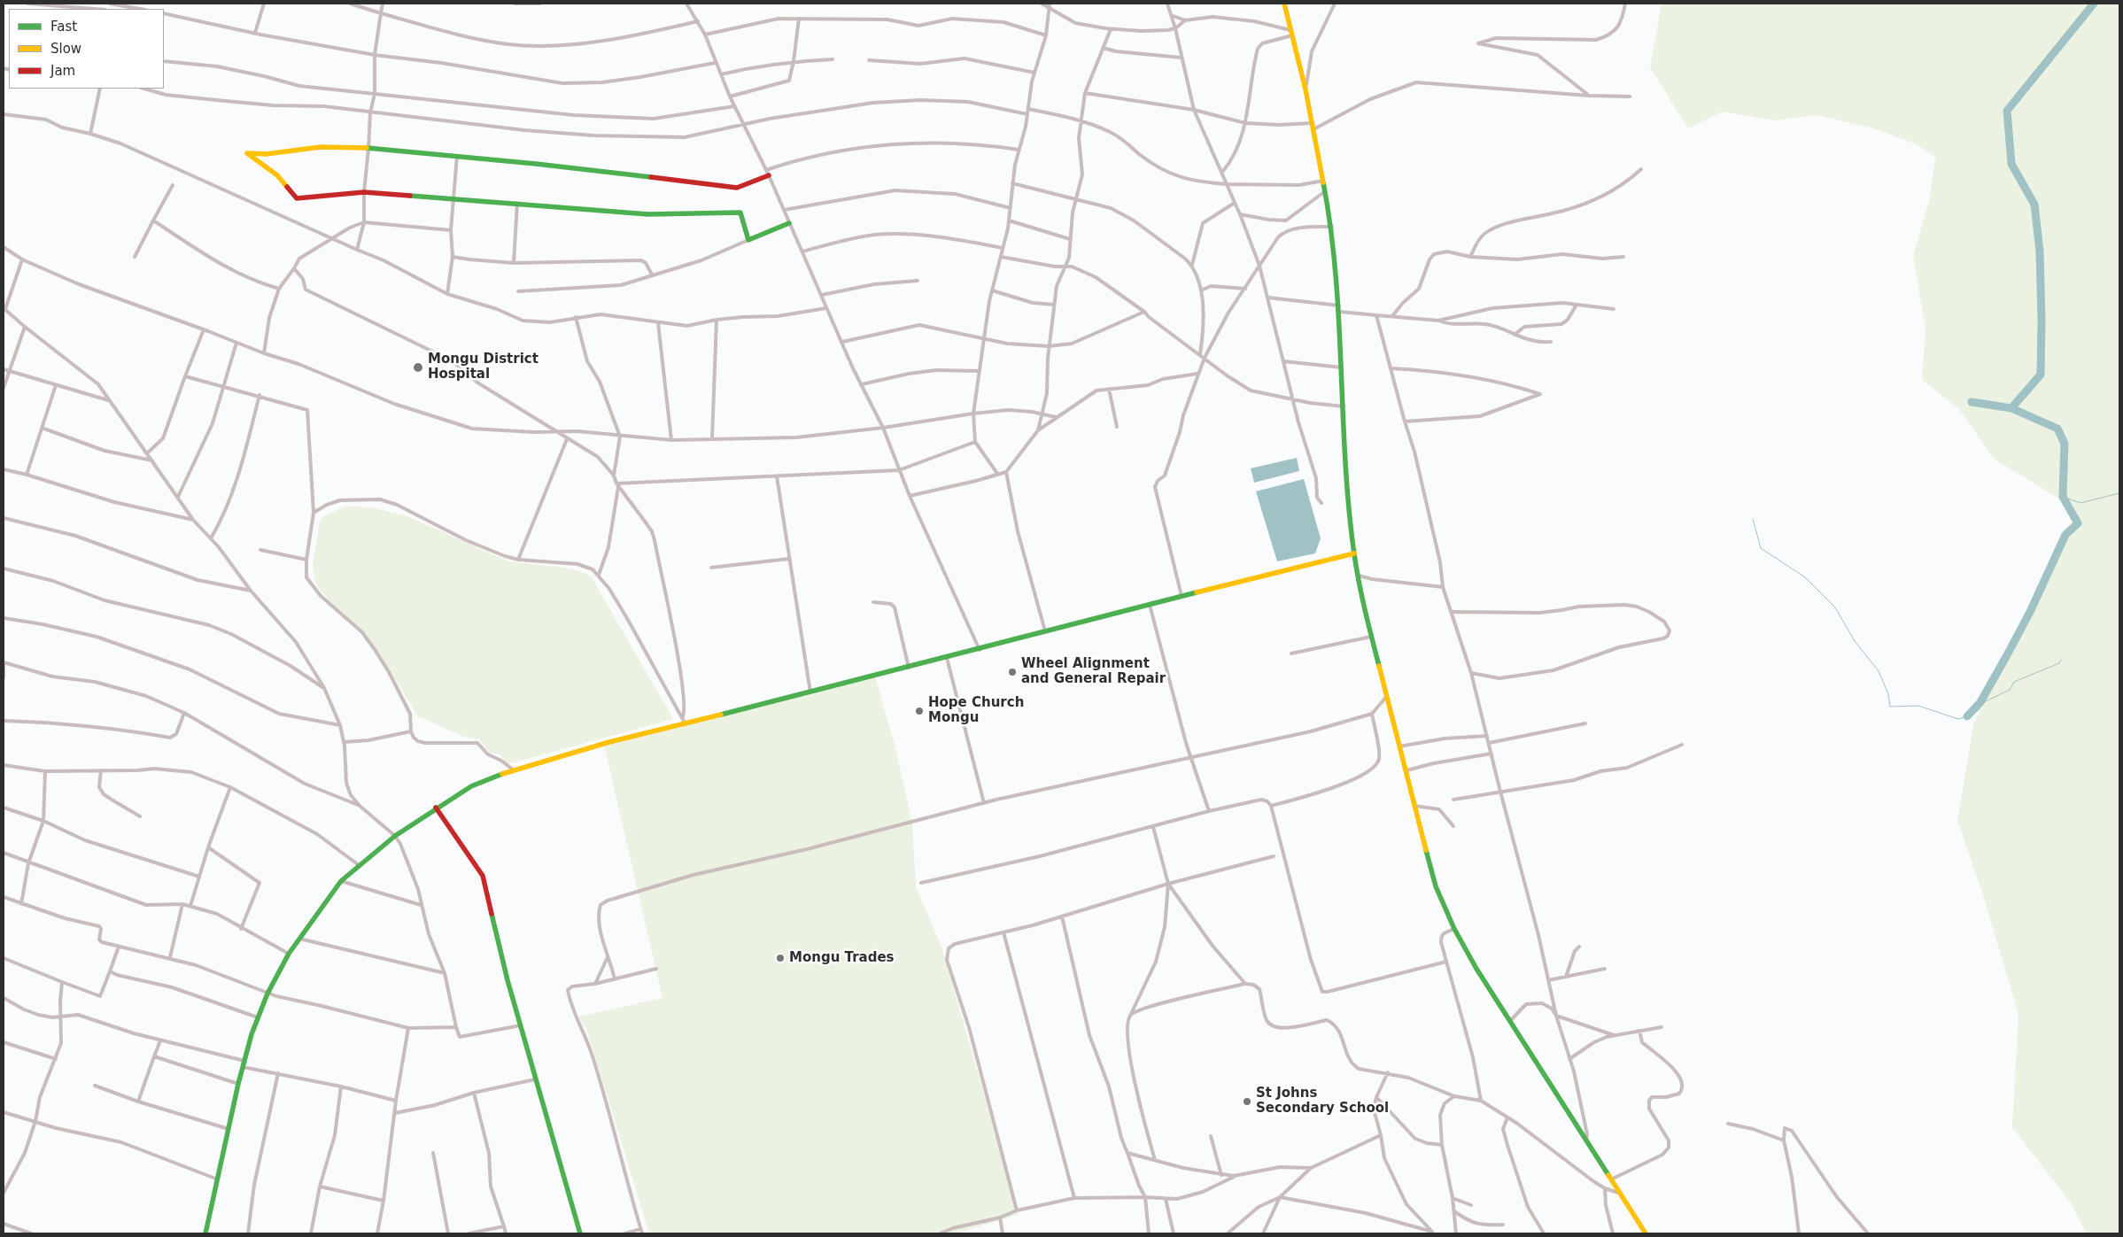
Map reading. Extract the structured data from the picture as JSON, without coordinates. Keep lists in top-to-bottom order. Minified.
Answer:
{"places":["Mongu District Hospital","Wheel Alignment and General Repair","Hope Church Mongu","Mongu Trades","St Johns Secondary School"],"legend":["Fast","Slow","Jam"]}
